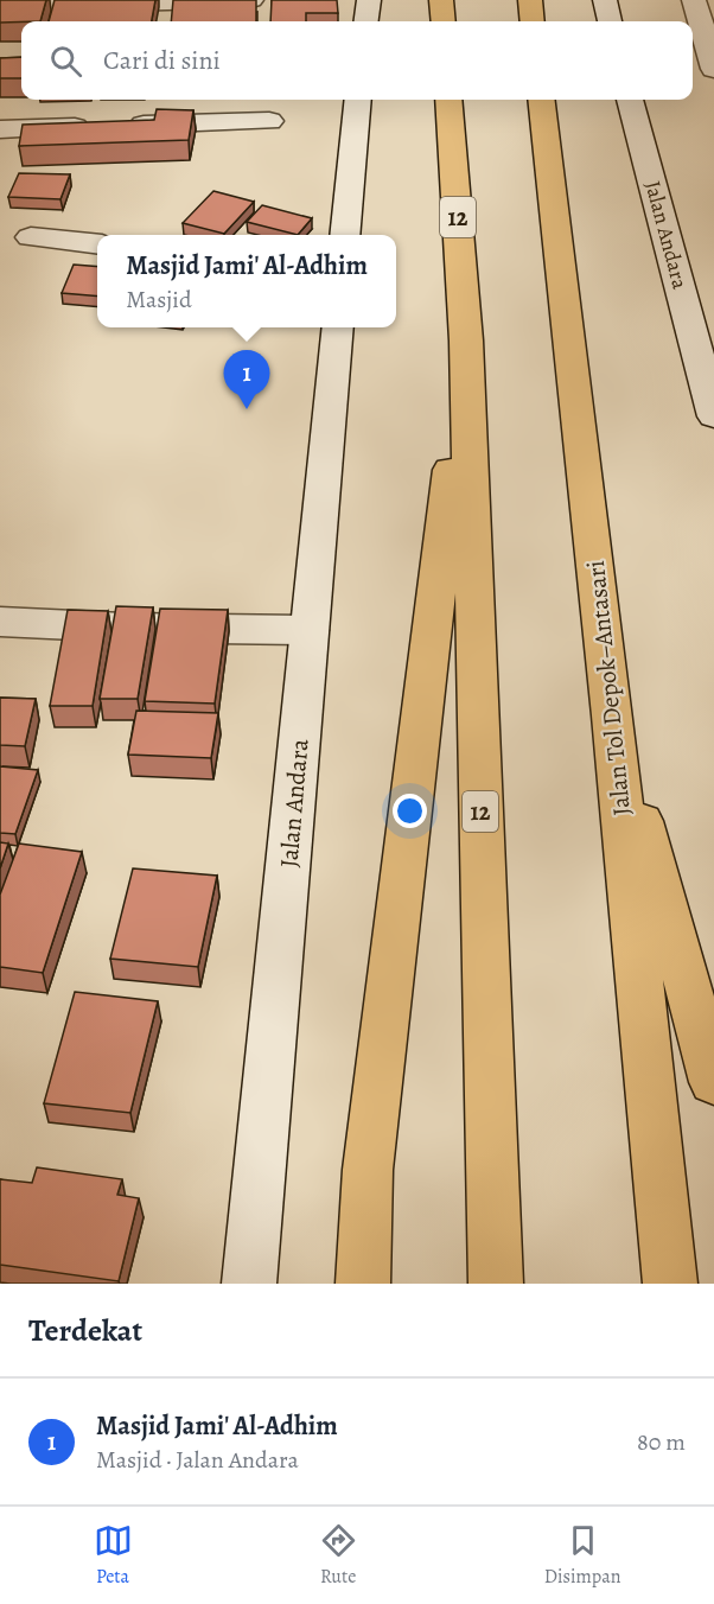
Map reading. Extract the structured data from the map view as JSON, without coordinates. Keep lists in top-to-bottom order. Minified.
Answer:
{"streets":{"highway":["12","Jalan Tol Depok–Antasari"],"street":["Jalan Andara"]},"page":{"search":"Cari di sini","popup":["Masjid Jami' Al-Adhim","Masjid"],"pins":"1","heading":"Terdekat","list":[{"mark":"1","name":"Masjid Jami' Al-Adhim","note":"Masjid · Jalan Andara","value":"80 m"}],"nav":["Peta","Rute","Disimpan"]}}
